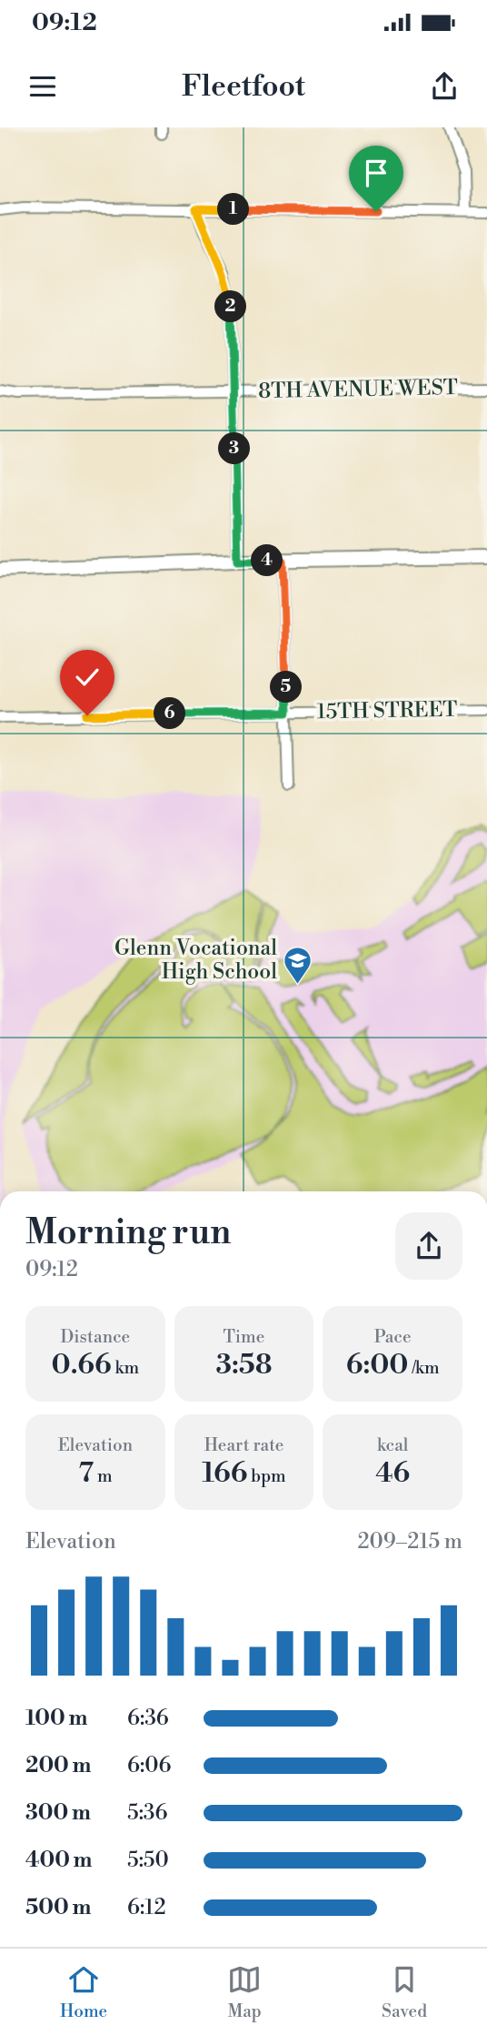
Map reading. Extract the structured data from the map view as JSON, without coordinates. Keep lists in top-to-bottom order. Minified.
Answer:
{"streets":{"street":["8TH AVENUE WEST","15TH STREET"]},"places":{"school or university":["Glenn Vocational High School"]},"page":{"status":"09:12","header":"Fleetfoot","pins":["1","2","3","4","5","6"],"heading":["Morning run","09:12"],"stats":[["Distance","0.66 km"],["Time","3:58"],["Pace","6:00 /km"],["Elevation","7 m"],["Heart rate","166 bpm"],["kcal","46"]],"chart":["Elevation","209–215 m"],"list":[{"name":"100 m","note":"6:36"},{"name":"200 m","note":"6:06"},{"name":"300 m","note":"5:36"},{"name":"400 m","note":"5:50"},{"name":"500 m","note":"6:12"}],"tabs":["Home","Map","Saved"]}}
